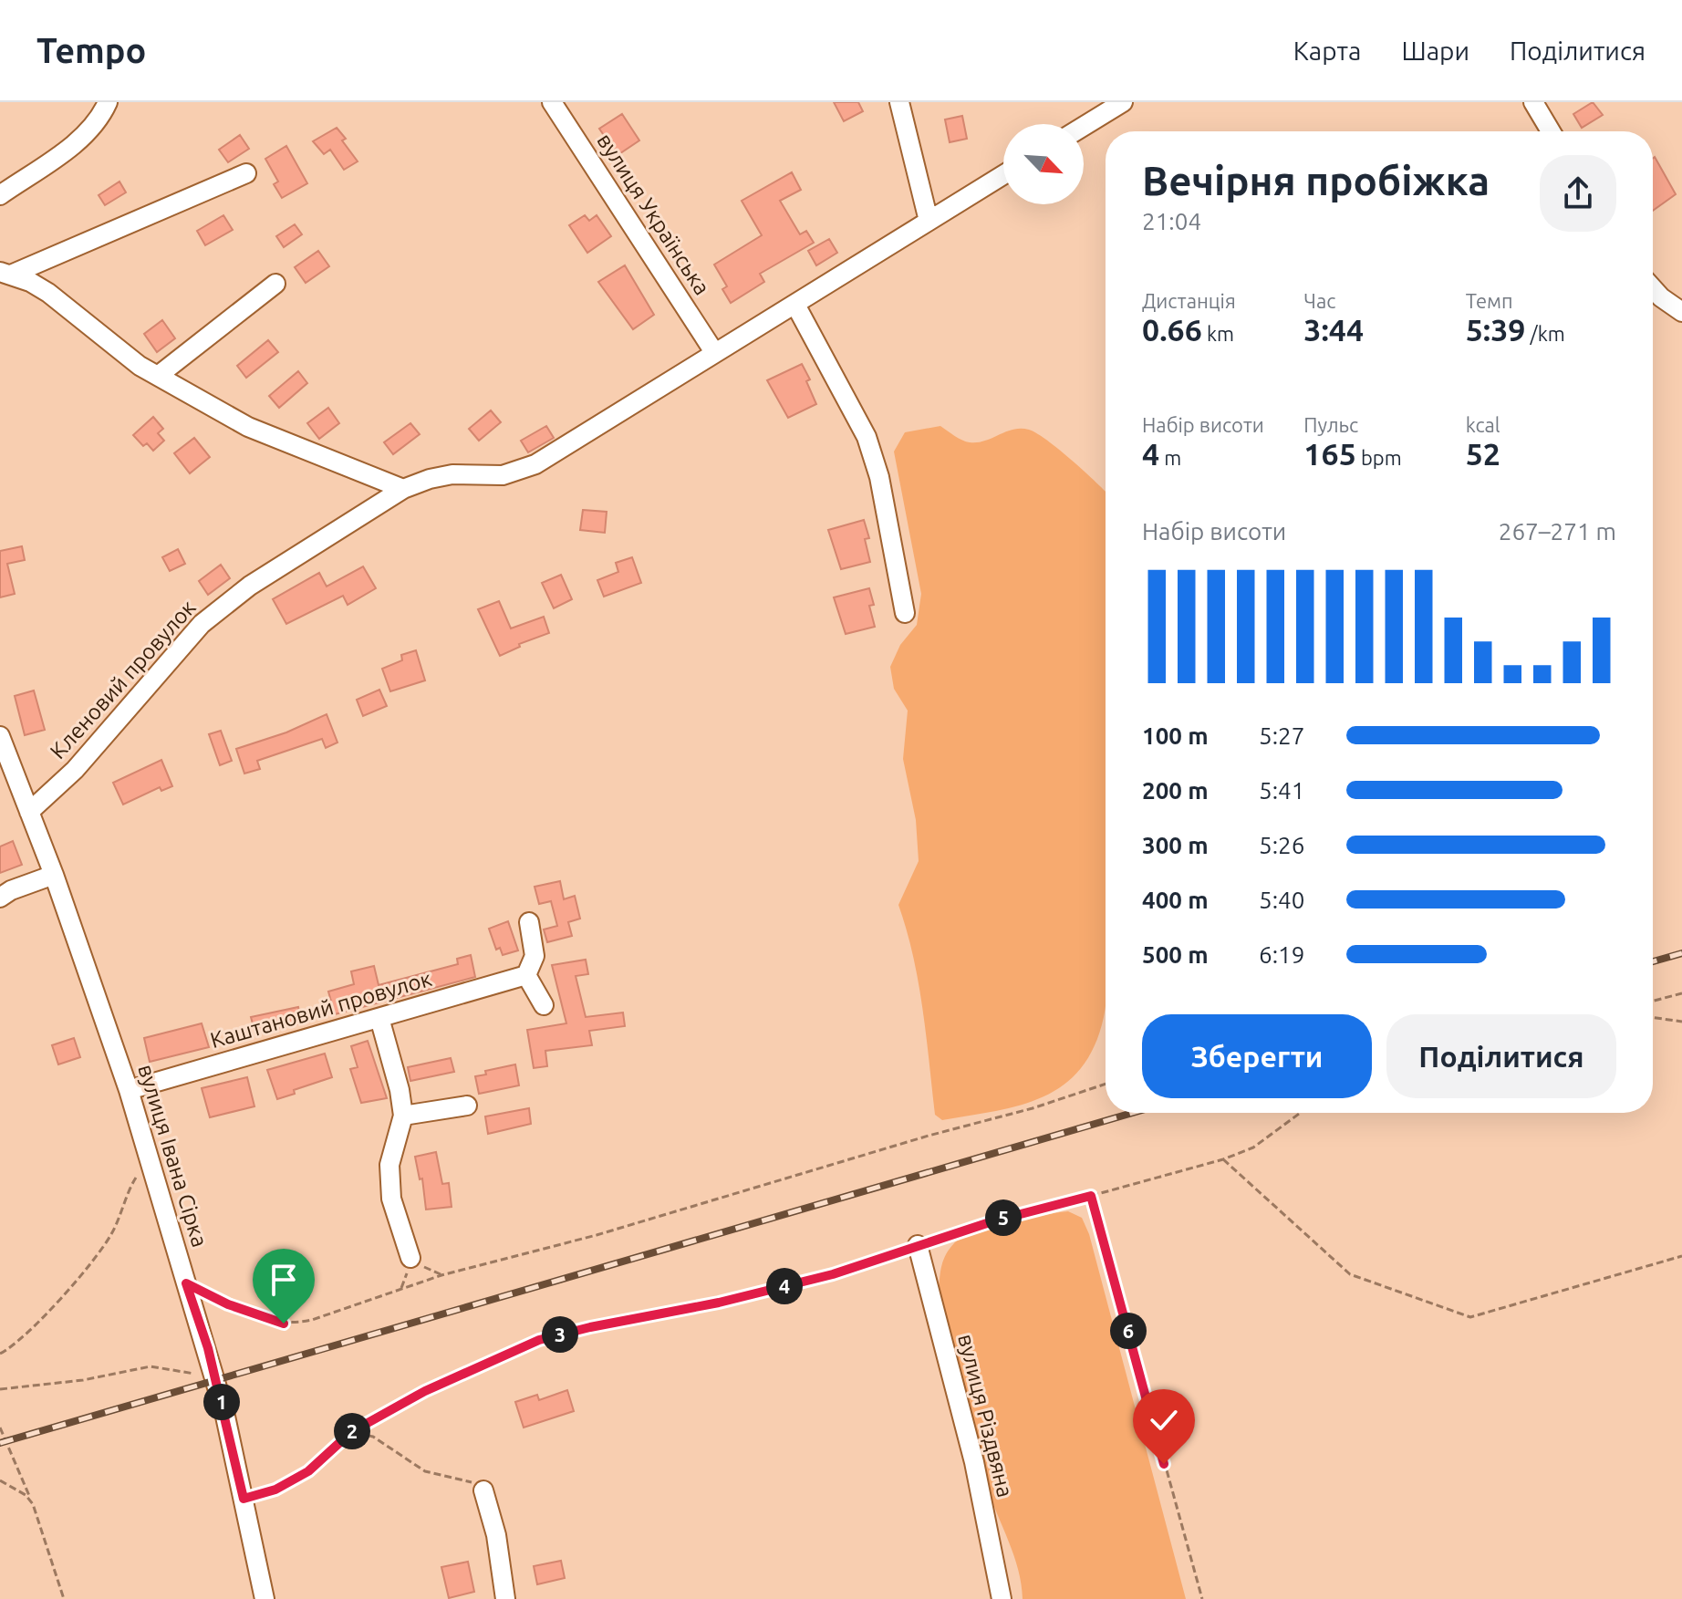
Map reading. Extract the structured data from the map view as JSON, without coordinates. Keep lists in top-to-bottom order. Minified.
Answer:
{"streets":{"street":["вулиця Українська","Кленовий провулок","Каштановий провулок","вулиця Івана Сірка","вулиця Різдвяна"]},"crossings":[["вулиця Українська","Кленовий провулок"],["Кленовий провулок","вулиця Івана Сірка"],["Каштановий провулок","вулиця Івана Сірка"]],"north":"bottom right","page":{"header":"Tempo","nav":["Карта","Шари","Поділитися"],"heading":["Вечірня пробіжка","21:04"],"stats":[["Дистанція","0.66 km"],["Час","3:44"],["Темп","5:39 /km"],["Набір висоти","4 m"],["Пульс","165 bpm"],["kcal","52"]],"chart":["Набір висоти","267–271 m"],"list":[{"name":"100 m","note":"5:27"},{"name":"200 m","note":"5:41"},{"name":"300 m","note":"5:26"},{"name":"400 m","note":"5:40"},{"name":"500 m","note":"6:19"}],"buttons":["Зберегти","Поділитися"],"pins":["5","4","6","3","1","2"]}}
